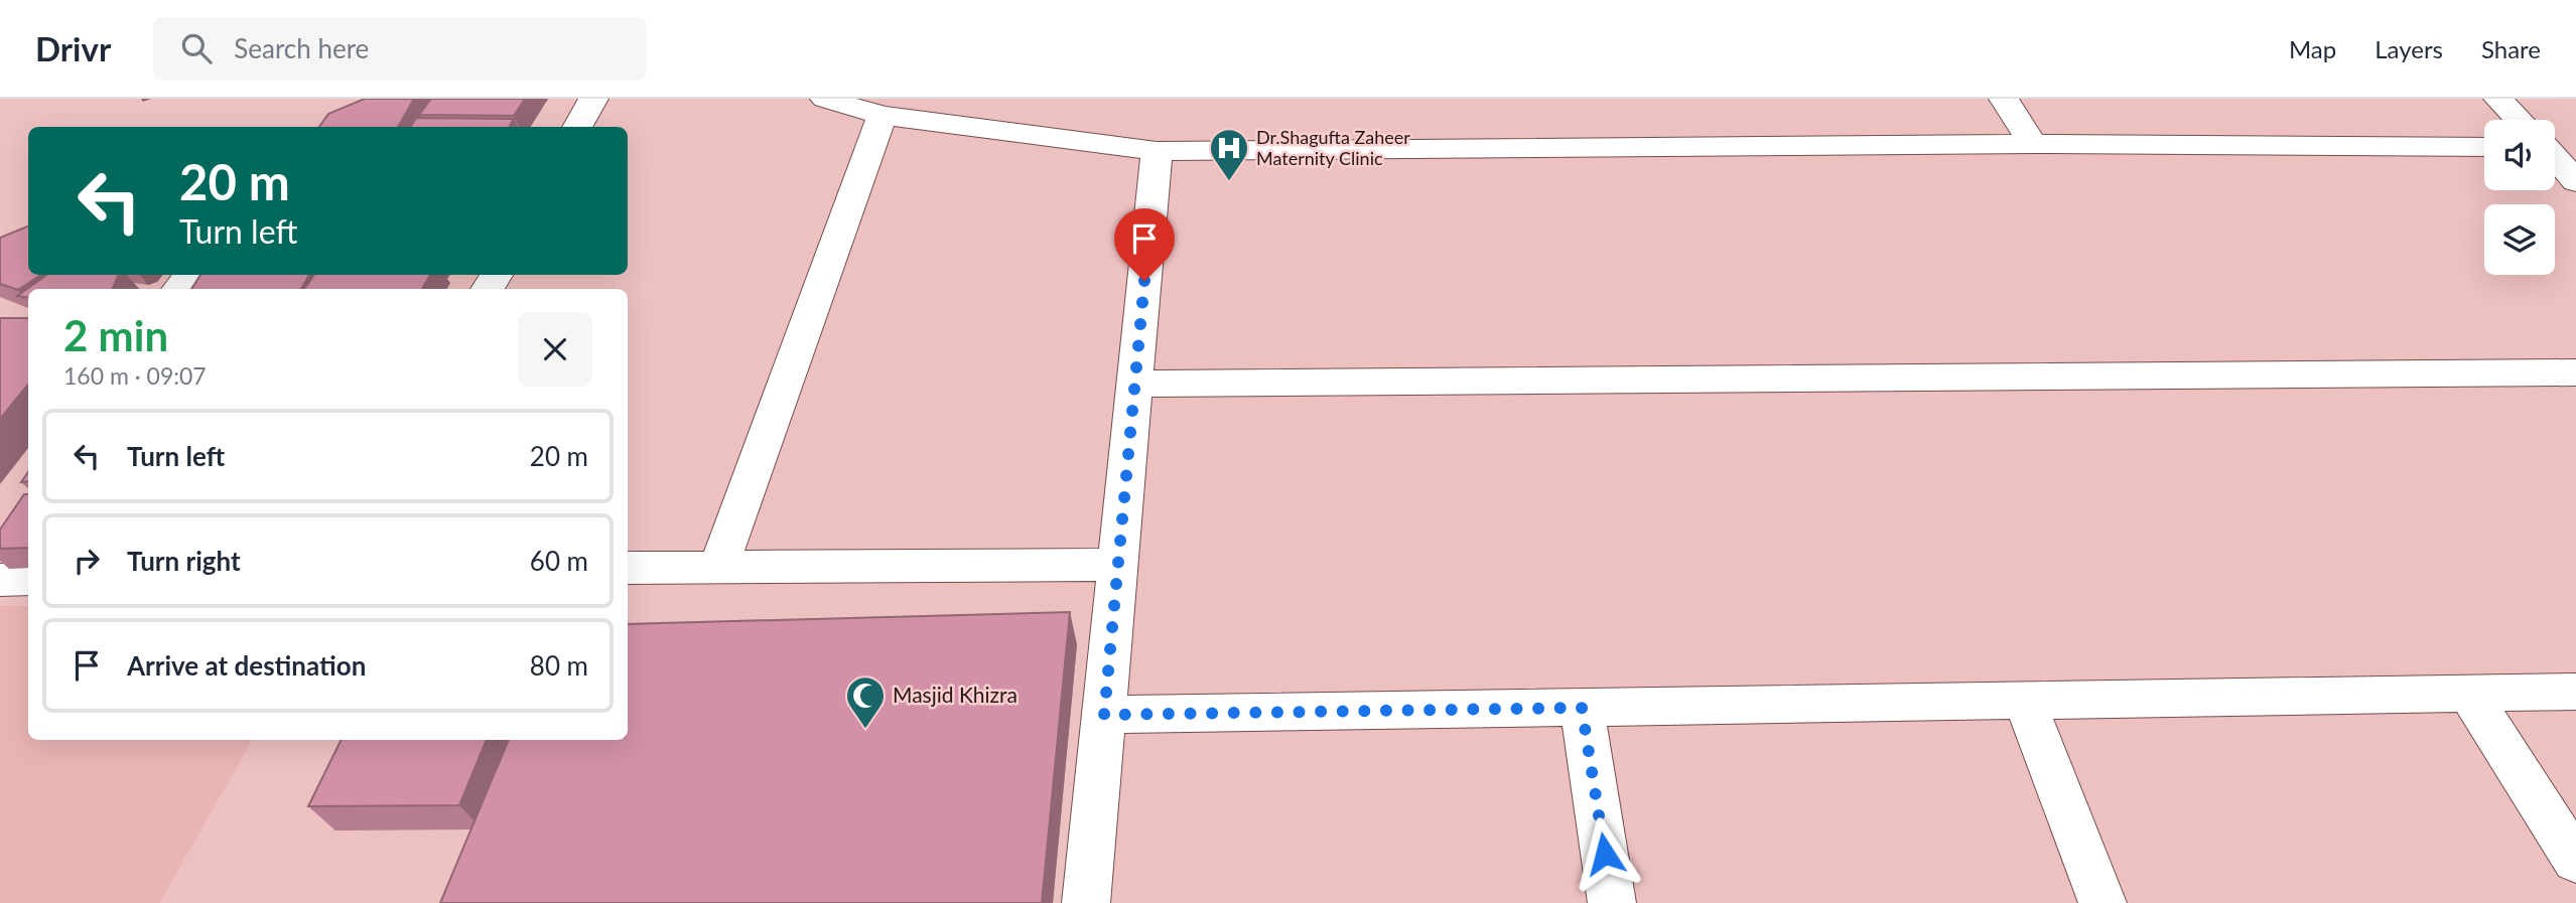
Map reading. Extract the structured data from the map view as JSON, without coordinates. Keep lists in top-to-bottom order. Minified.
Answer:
{"places":{"hospital":["Dr.Shagufta Zaheer Maternity Clinic"],"mosque":["Masjid Khizra"]},"page":{"header":"Drivr","search":"Search here","nav":["Map","Layers","Share"],"turn":["20 m","Turn left"],"heading":["2 min","160 m · 09:07"],"list":[{"name":"Turn left","value":"20 m"},{"name":"Turn right","value":"60 m"},{"name":"Arrive at destination","value":"80 m"}]}}
